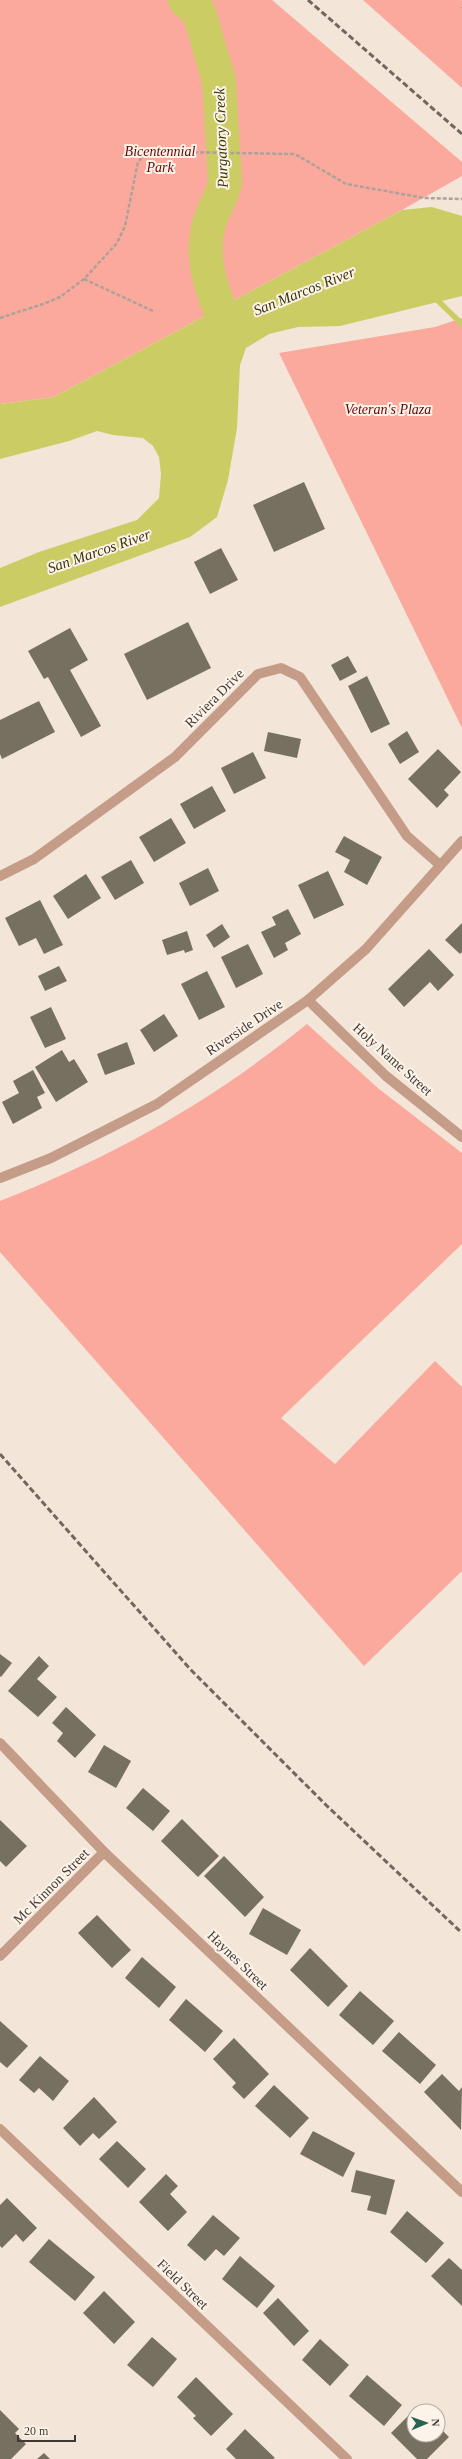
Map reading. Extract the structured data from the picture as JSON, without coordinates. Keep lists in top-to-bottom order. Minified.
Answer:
{"streets":{"street":["Riviera Drive","Riverside Drive","Holy Name Street","Mc Kinnon Street","Haynes Street","Field Street"]},"crossings":[["Riviera Drive","Riverside Drive"],["Riverside Drive","Holy Name Street"],["Mc Kinnon Street","Haynes Street"]],"water":["Purgatory Creek","San Marcos River"],"parks":["Bicentennial Park","Veteran's Plaza"],"scale_bar":"20 m","north":"right"}
